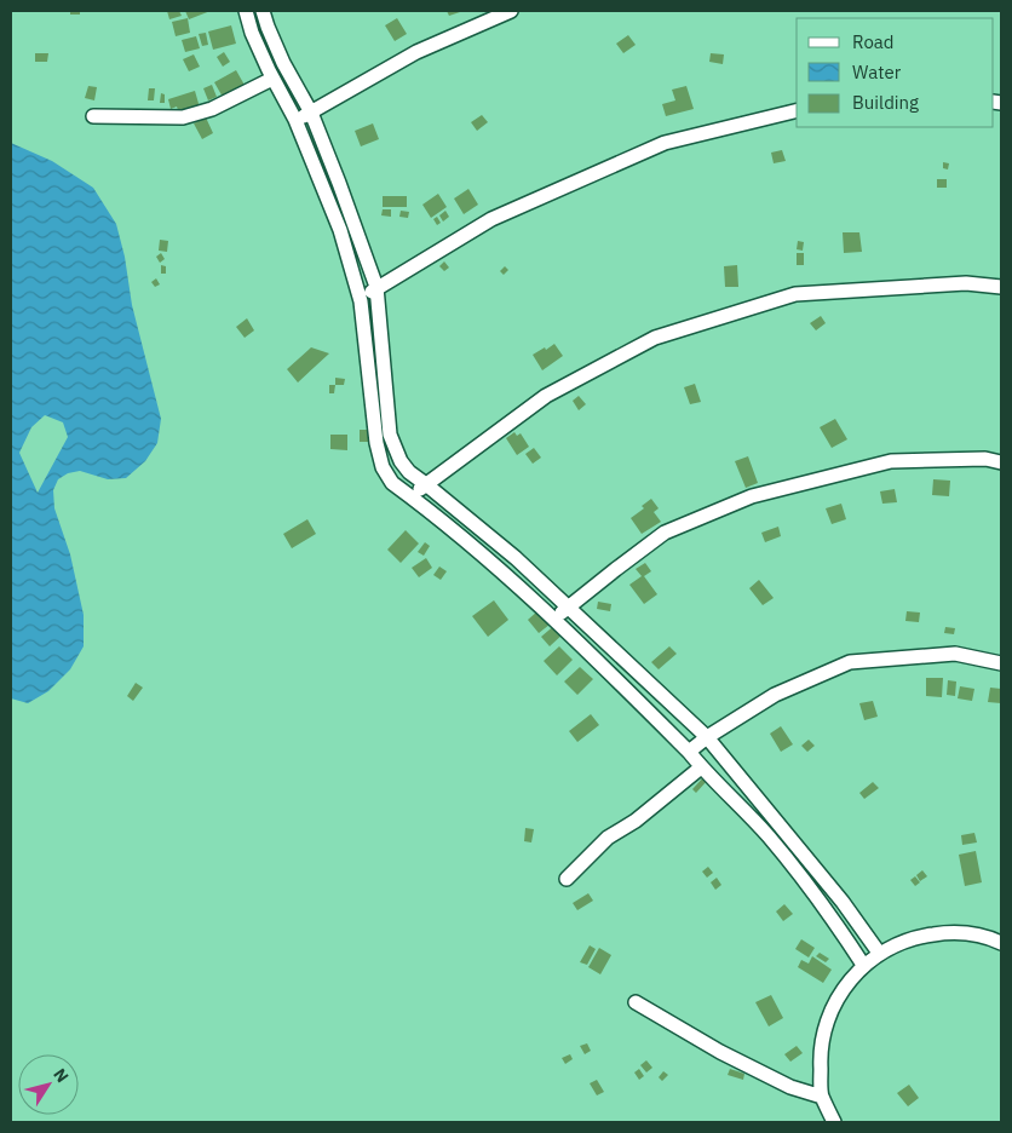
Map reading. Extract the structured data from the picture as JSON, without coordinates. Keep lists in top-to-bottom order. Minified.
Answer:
{"legend":["Road","Water","Building"],"north":"top right"}
